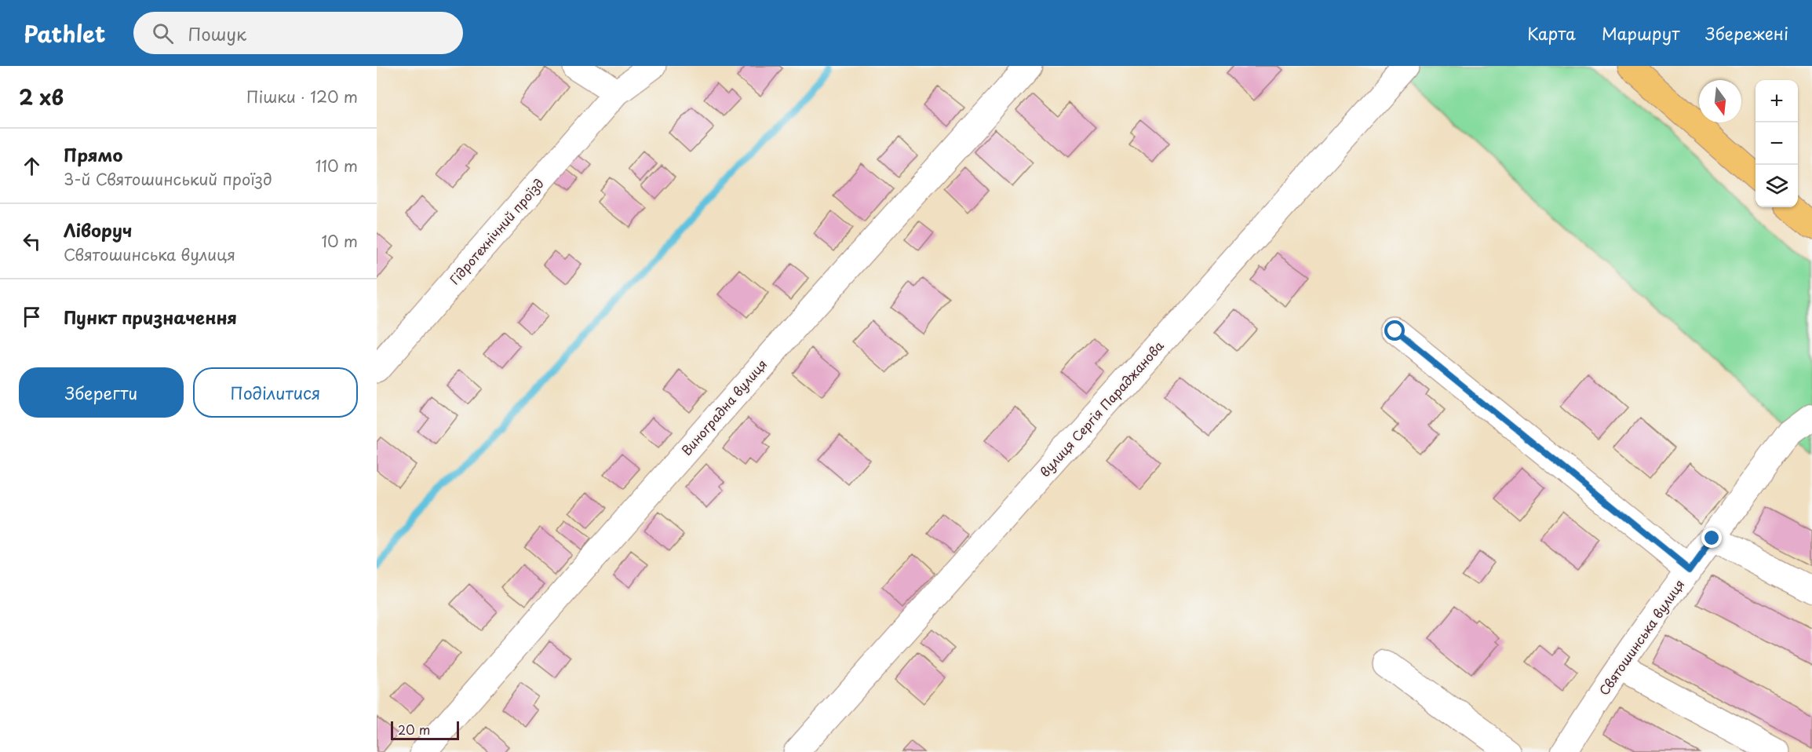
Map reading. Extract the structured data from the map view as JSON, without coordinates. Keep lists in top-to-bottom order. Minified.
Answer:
{"streets":{"street":["Гідротехнічний проїзд","Виноградна вулиця","вулиця Сергія Параджанова","Святошинська вулиця"]},"scale_bar":"20 m","north":"bottom","page":{"header":"Pathlet","search":"Пошук","nav":["Карта","Маршрут","Збережені"],"heading":["2 хв","Пішки · 120 m"],"map_buttons":["+","−"],"list":[["Прямо","3-й Святошинський проїзд","110 m"],["Ліворуч","Святошинська вулиця","10 m"],"Пункт призначення"],"buttons":["Зберегти","Поділитися"],"scale":"20 m"}}
